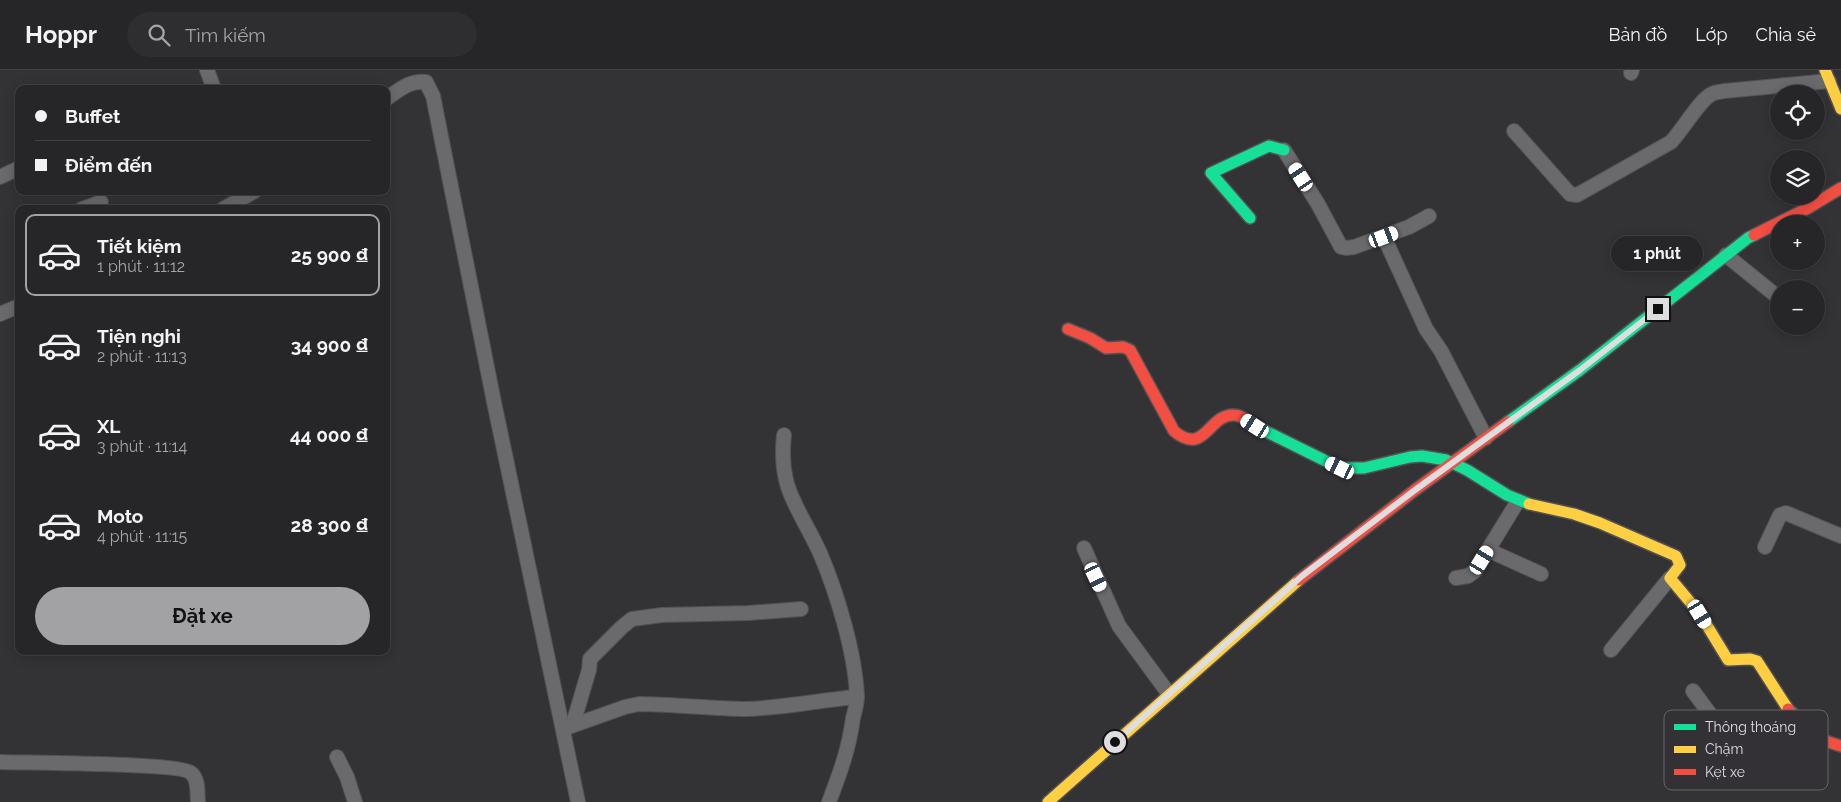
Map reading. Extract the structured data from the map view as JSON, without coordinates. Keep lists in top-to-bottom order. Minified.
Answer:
{"legend":["Thông thoáng","Chậm","Kẹt xe"],"page":{"header":"Hoppr","search":"Tìm kiếm","nav":["Bản đồ","Lớp","Chia sẻ"],"map_buttons":["+","−"],"banner":["Buffet","Điểm đến"],"list":[{"name":"Tiết kiệm","note":"1 phút · 11:12","value":"25 900 ₫"},{"name":"Tiện nghi","note":"2 phút · 11:13","value":"34 900 ₫"},{"name":"XL","note":"3 phút · 11:14","value":"44 000 ₫"},{"name":"Moto","note":"4 phút · 11:15","value":"28 300 ₫"}],"bubble":"1 phút","buttons":"Đặt xe"}}
